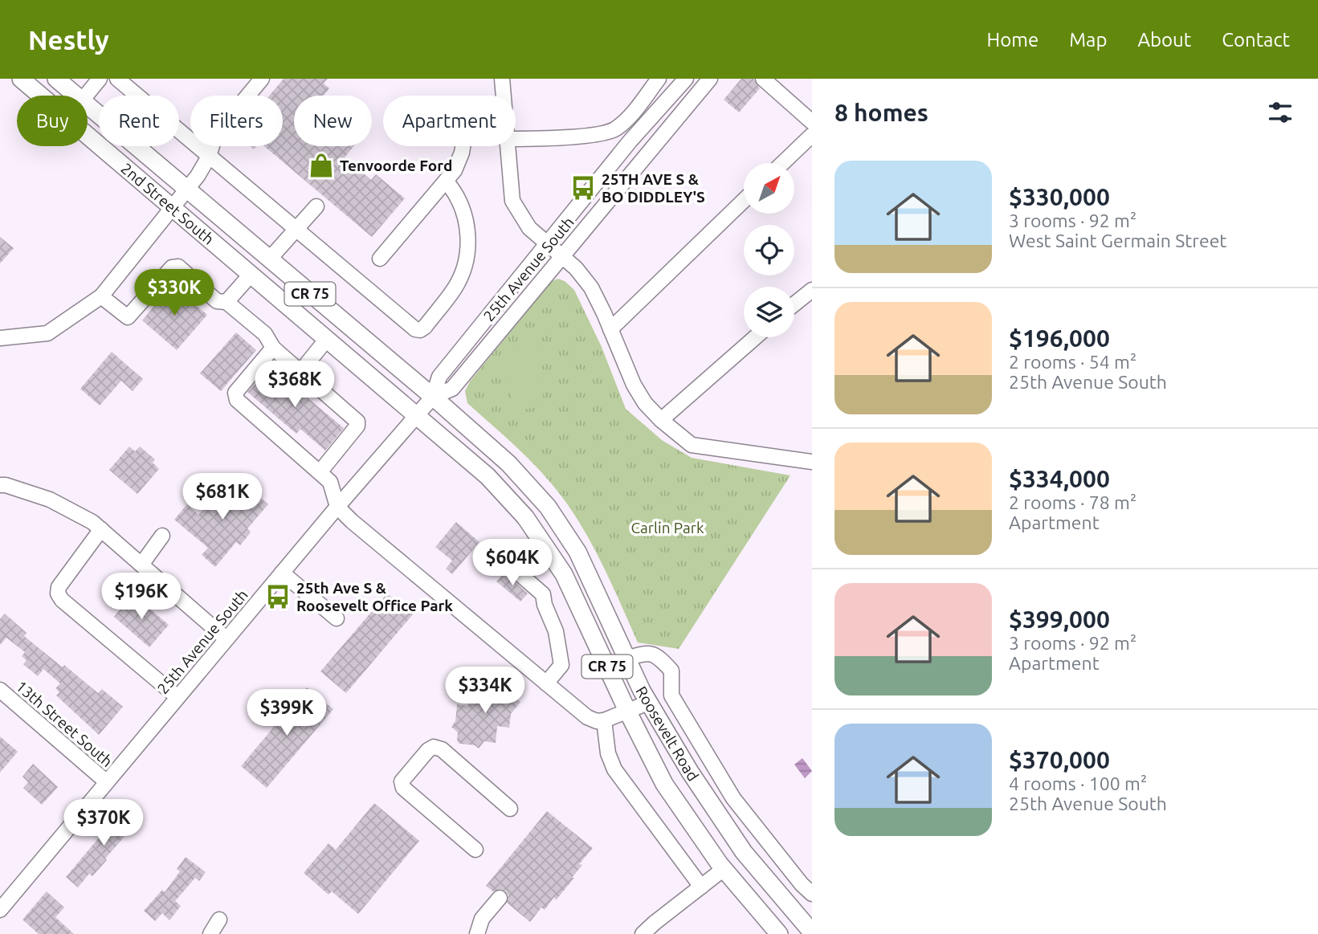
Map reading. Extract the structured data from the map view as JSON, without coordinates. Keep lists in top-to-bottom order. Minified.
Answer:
{"streets":{"main road":["2nd Street South","CR 75","Roosevelt Road"],"street":["25th Avenue South","13th Street South"]},"crossings":[["2nd Street South","25th Avenue South"],["2nd Street South","Roosevelt Road"],["25th Avenue South","13th Street South"],["25th Avenue South","Roosevelt Road"]],"parks":["Carlin Park"],"places":{"shop":["Tenvoorde Ford"],"bus stop":["25TH AVE S & BO DIDDLEY'S","25th Ave S & Roosevelt Office Park"]},"north":"top right","page":{"header":"Nestly","nav":["Home","Map","About","Contact"],"heading":"8 homes","chip":["Buy","Rent","Filters","New","Apartment"],"list":[{"name":"$330,000","note":"3 rooms · 92 m² · West Saint Germain Street"},{"name":"$196,000","note":"2 rooms · 54 m² · 25th Avenue South"},{"name":"$334,000","note":"2 rooms · 78 m² · Apartment"},{"name":"$399,000","note":"3 rooms · 92 m² · Apartment"},{"name":"$370,000","note":"4 rooms · 100 m² · 25th Avenue South"}],"price":["$330K","$368K","$681K","$604K","$196K","$334K","$399K","$370K"]}}
